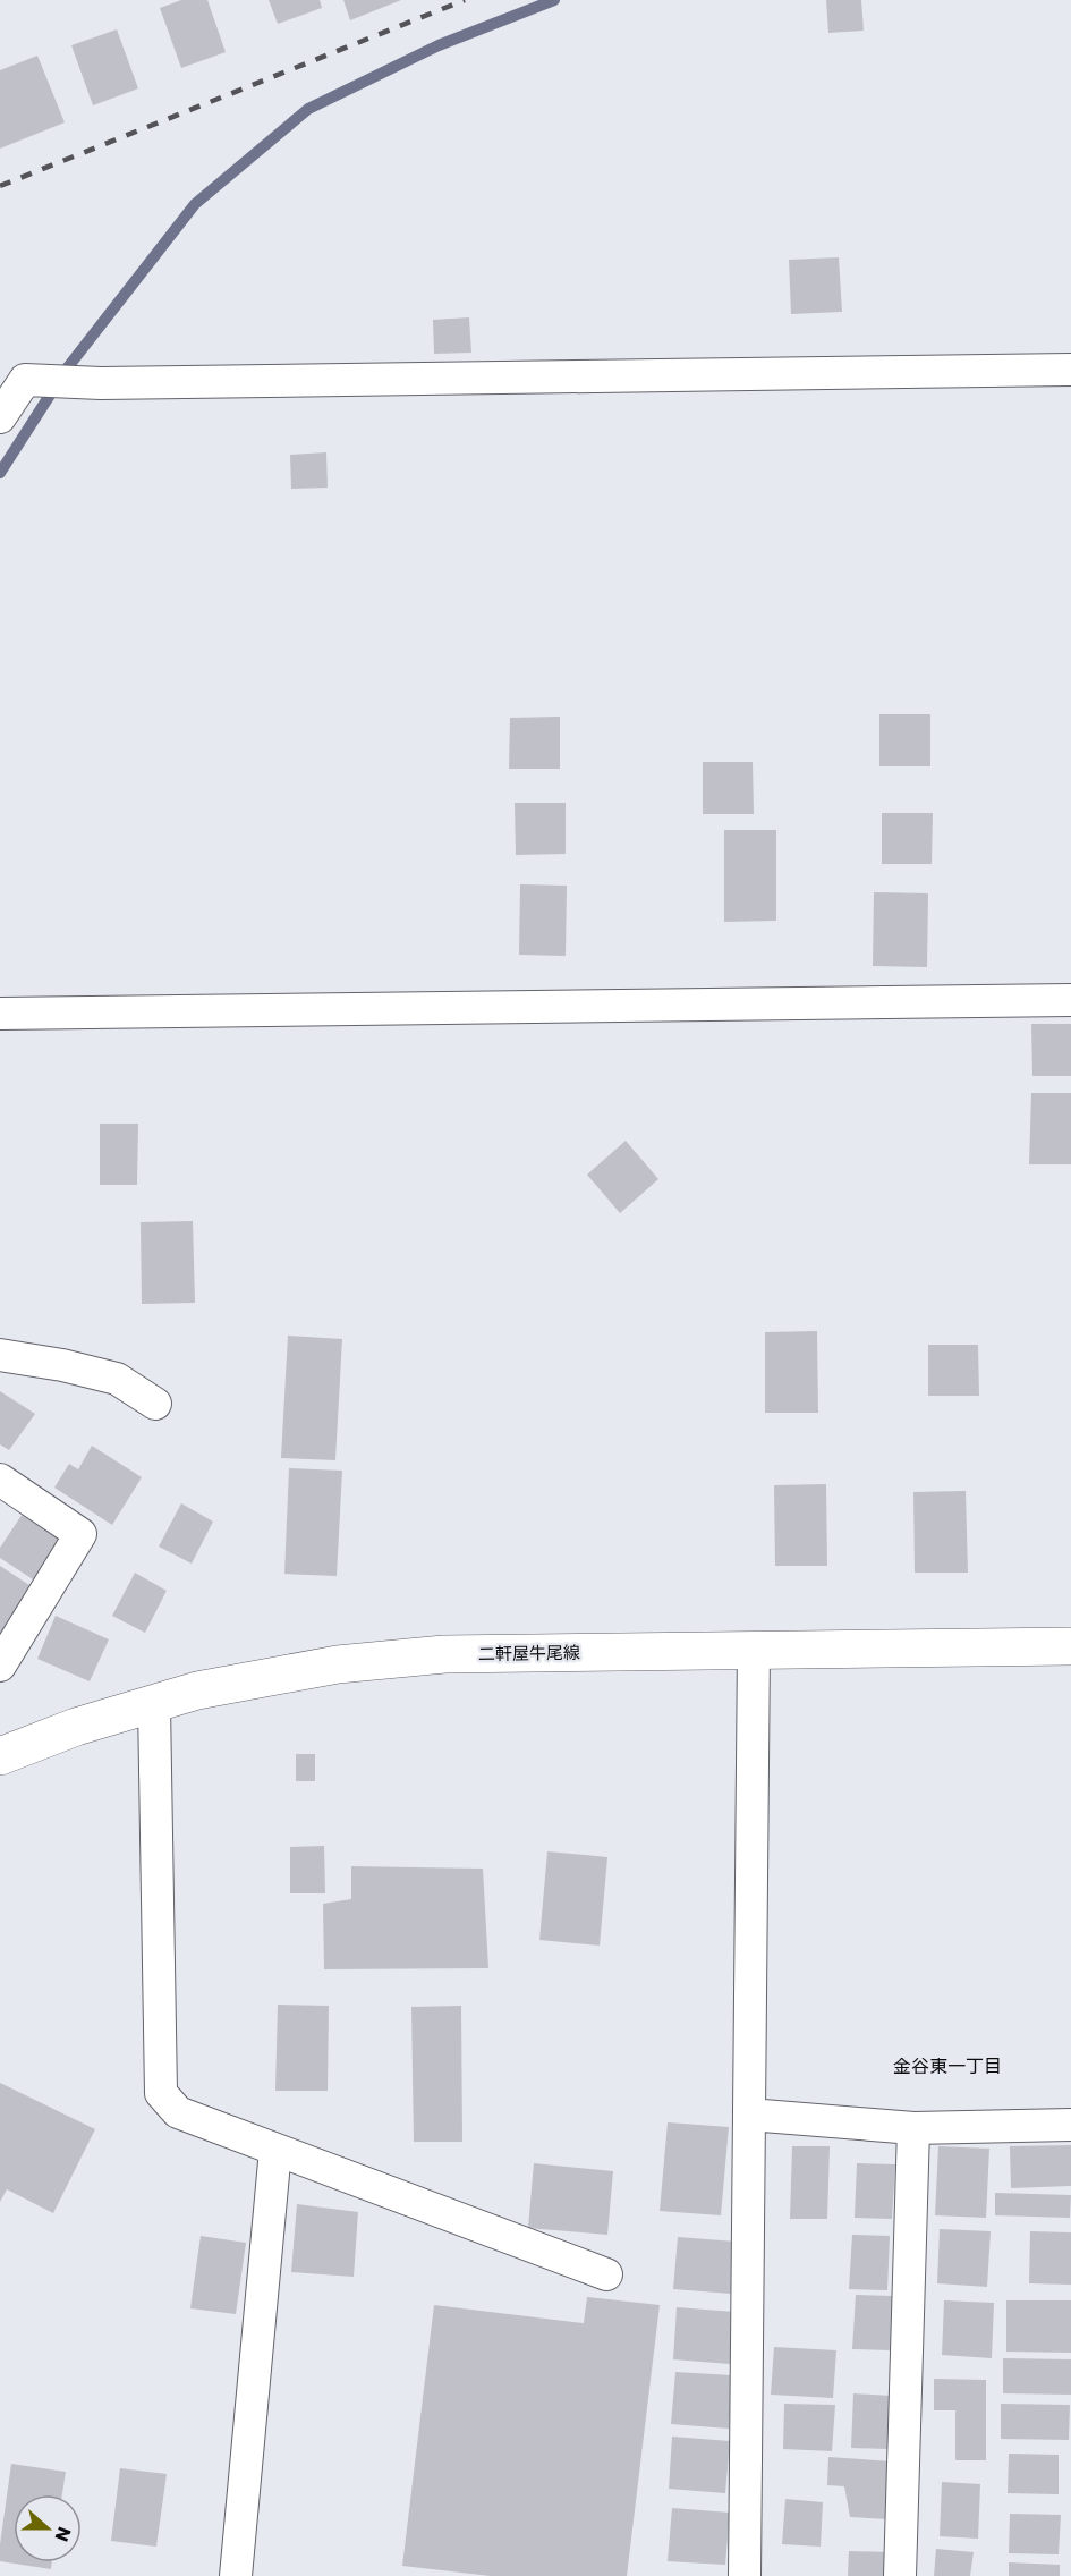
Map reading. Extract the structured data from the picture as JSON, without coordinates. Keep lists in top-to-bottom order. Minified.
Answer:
{"streets":{"street":["二軒屋牛尾線"]},"districts":["金谷東一丁目"],"north":"right"}
